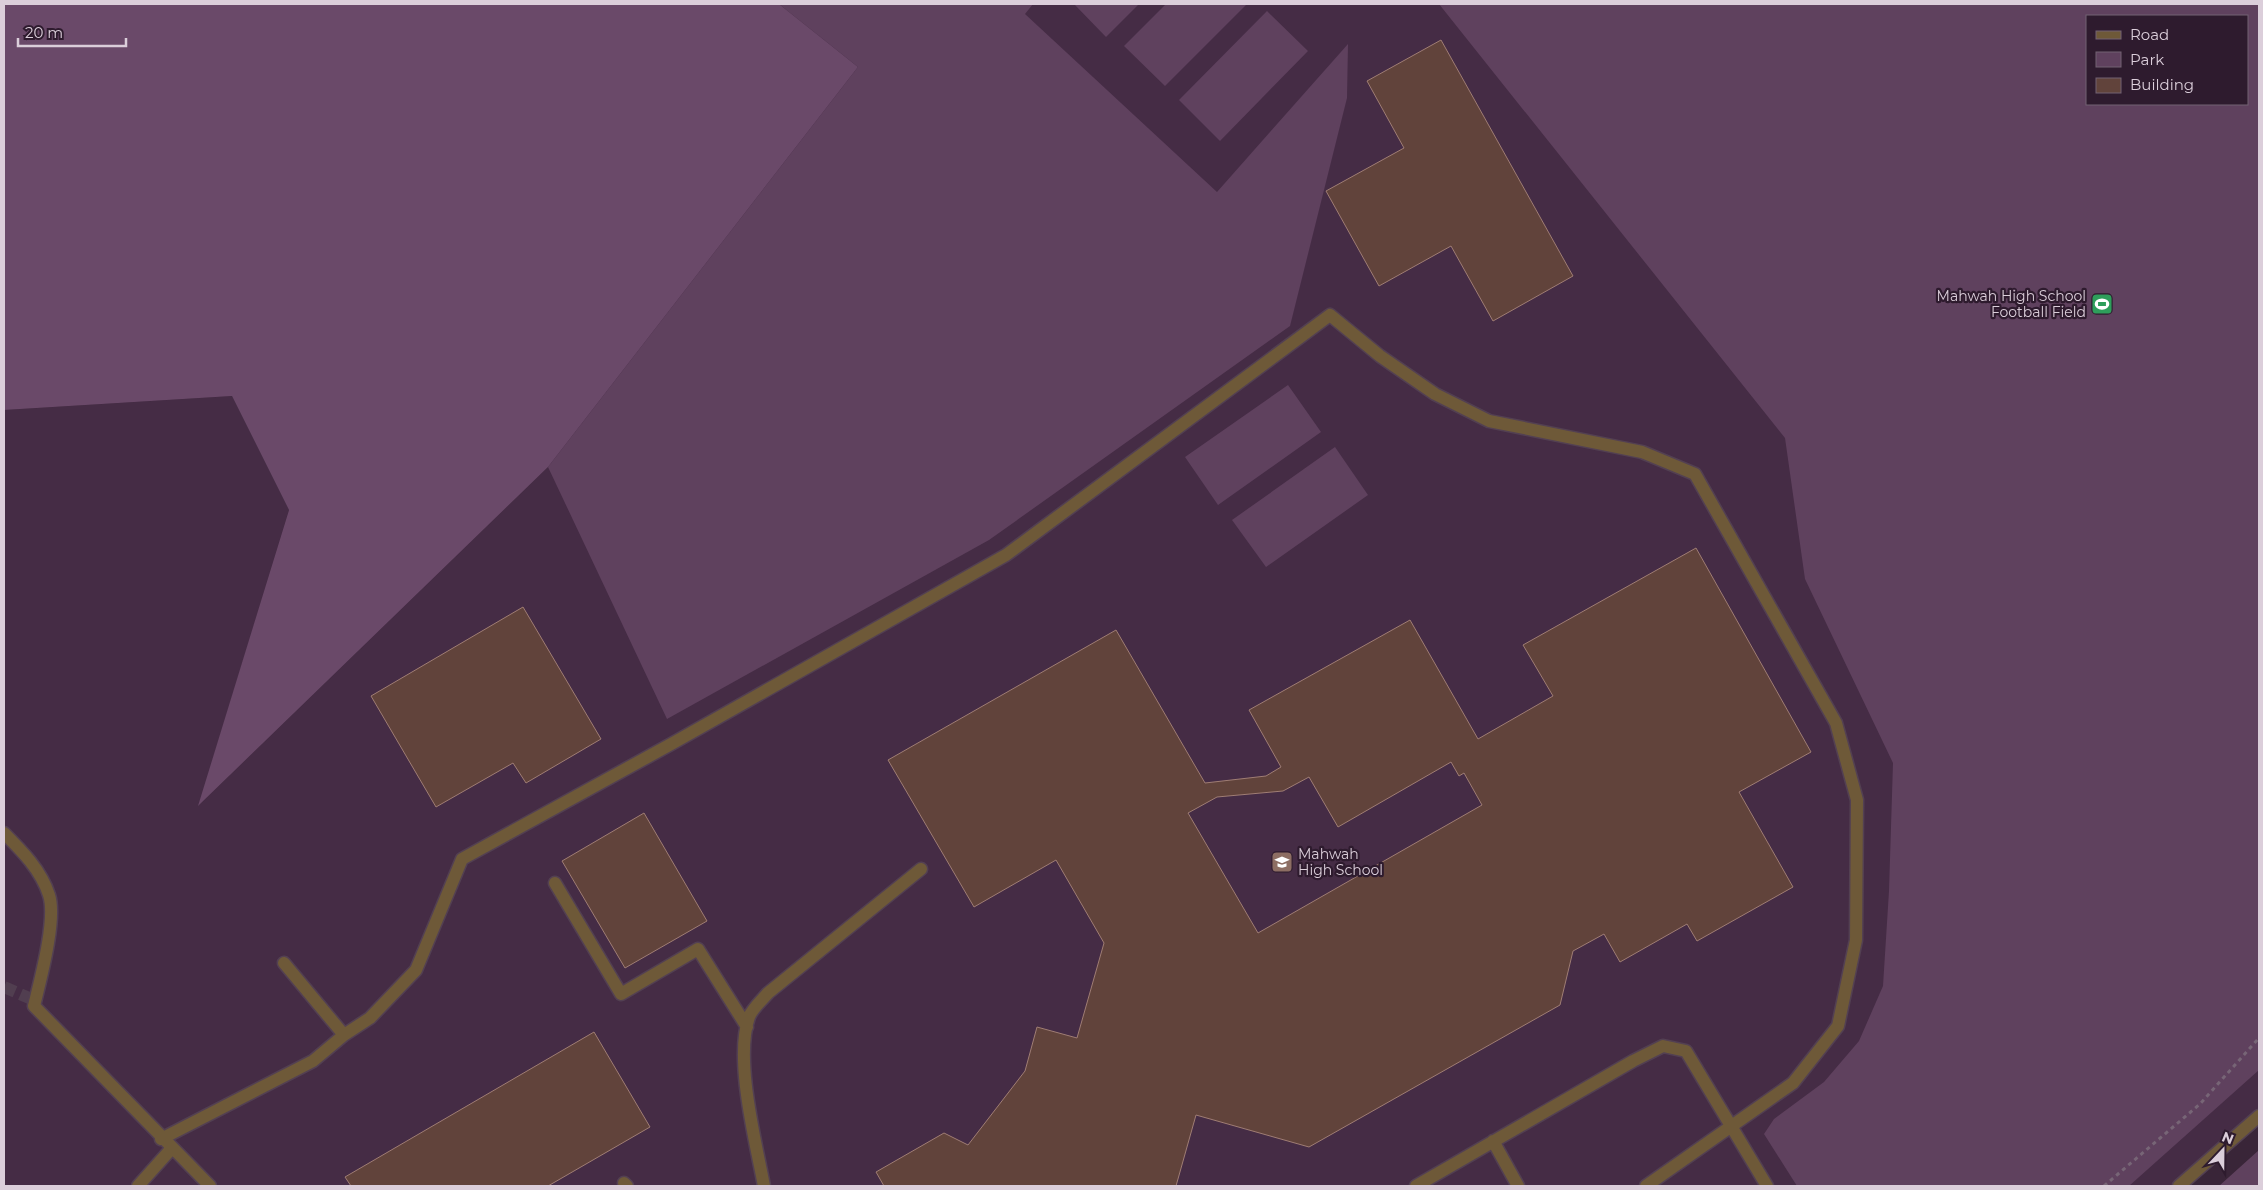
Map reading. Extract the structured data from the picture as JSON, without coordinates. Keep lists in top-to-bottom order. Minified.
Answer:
{"places":{"sports":["Mahwah High School Football Field"],"school or university":["Mahwah High School"]},"legend":["Road","Park","Building"],"scale_bar":"20 m","north":"top"}
